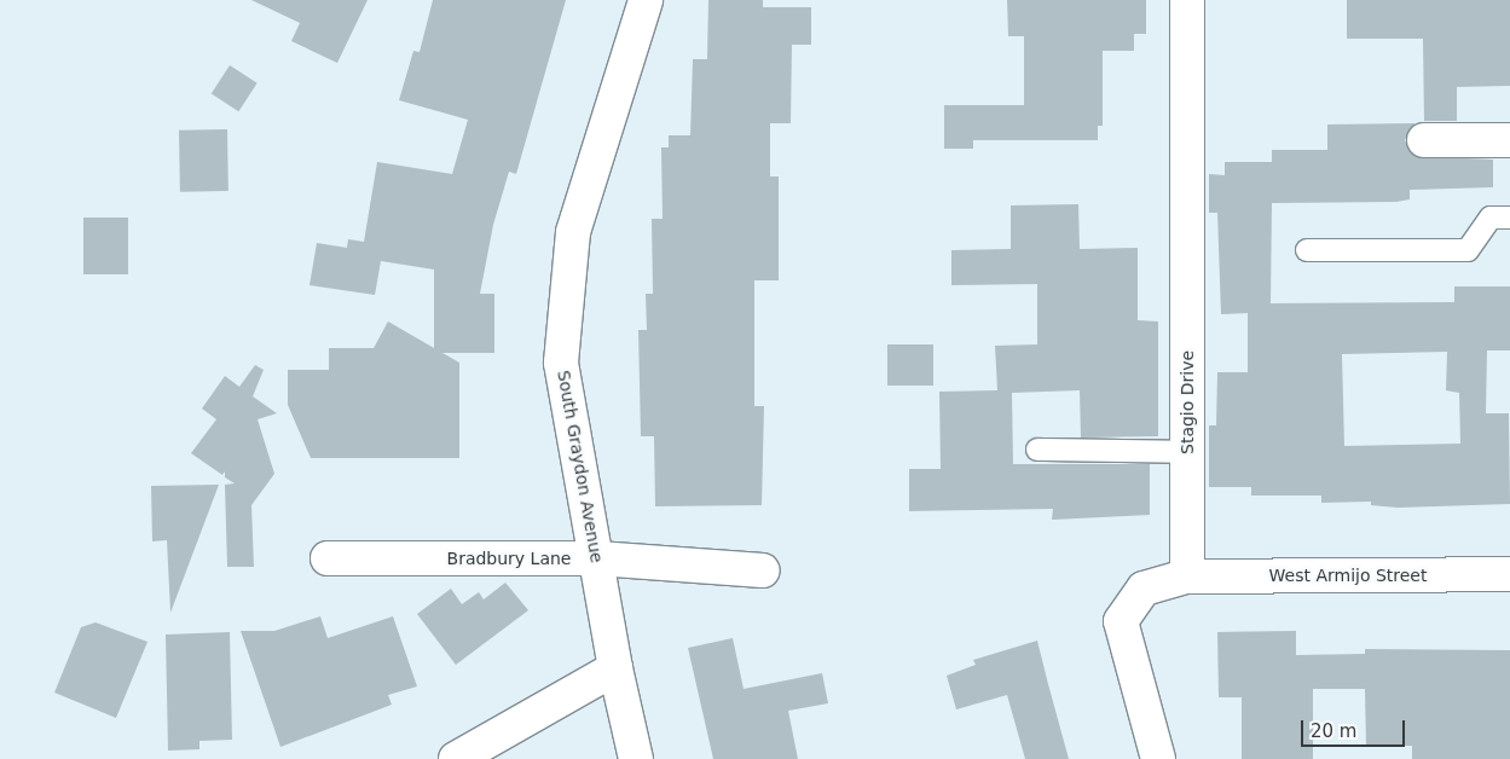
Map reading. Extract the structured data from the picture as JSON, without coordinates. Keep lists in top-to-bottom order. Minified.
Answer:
{"streets":{"street":["Stagio Drive","South Graydon Avenue","Bradbury Lane","West Armijo Street"]},"crossings":[["Stagio Drive","West Armijo Street"],["South Graydon Avenue","Bradbury Lane"]],"scale_bar":"20 m"}
